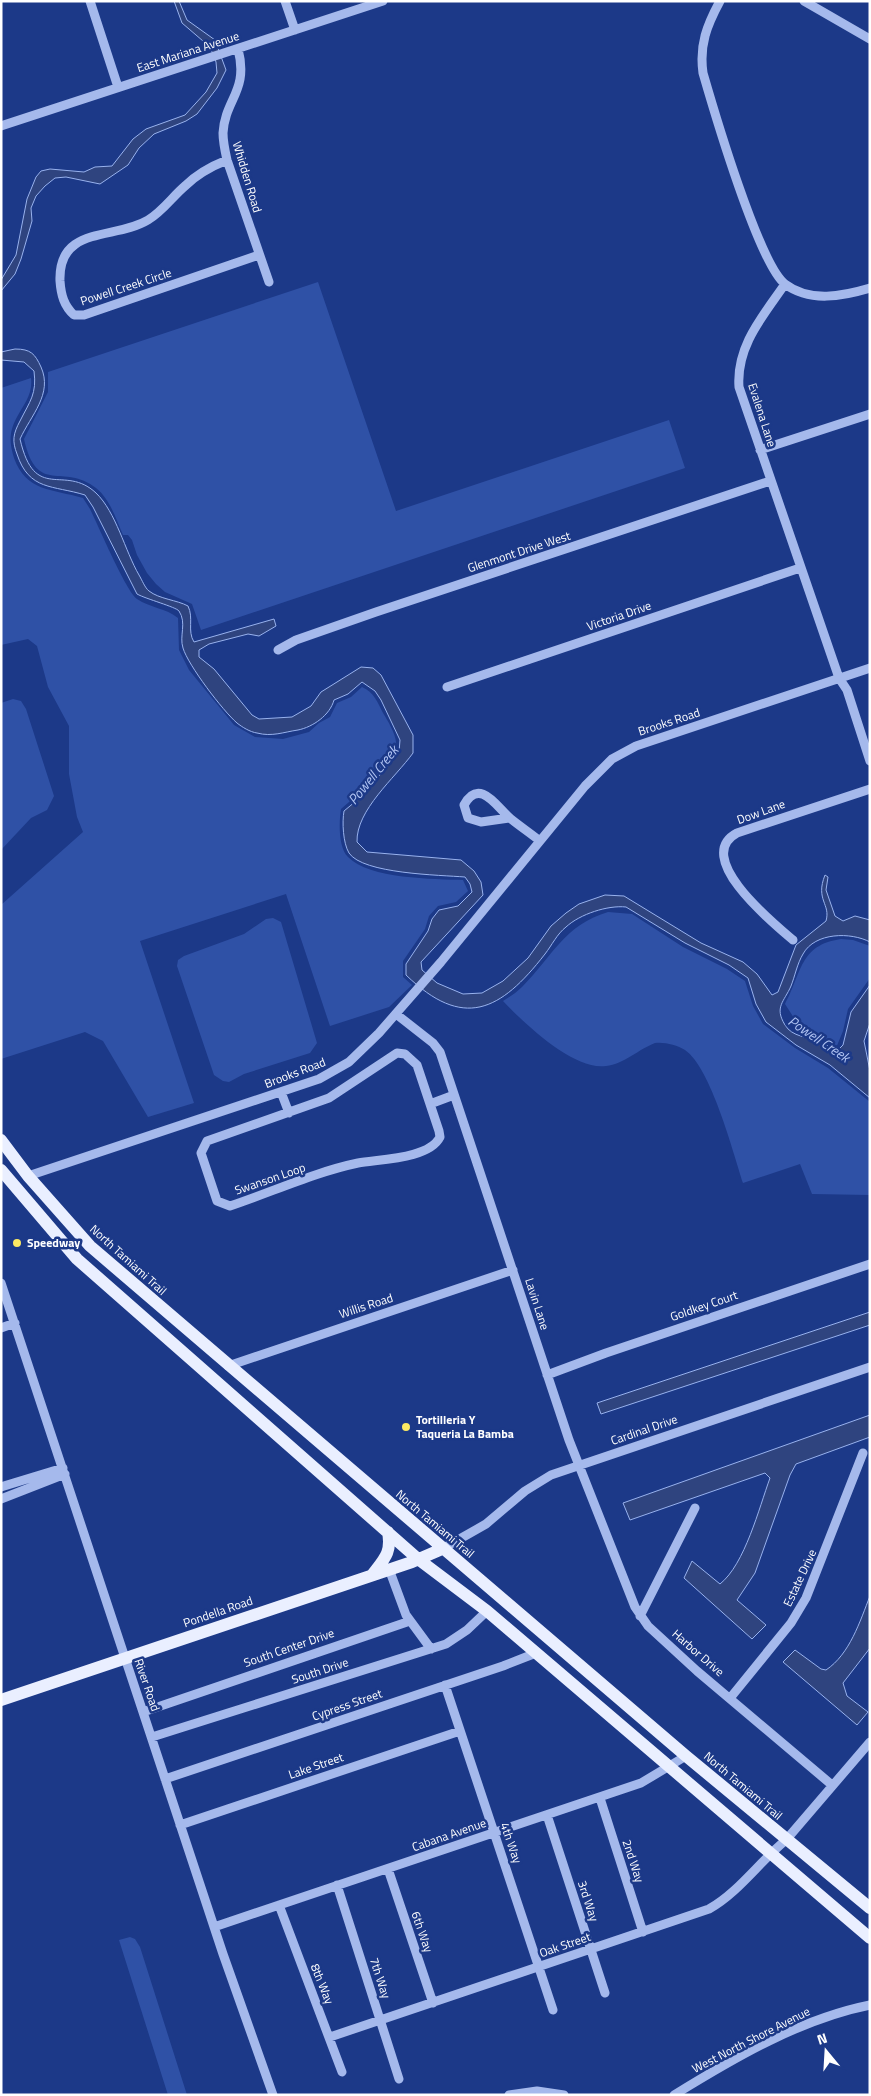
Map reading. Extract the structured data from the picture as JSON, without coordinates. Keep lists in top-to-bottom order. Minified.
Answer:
{"streets":{"main road":["North Tamiami Trail","Pondella Road"],"street":["East Mariana Avenue","Whidden Road","Powell Creek Circle","Evalena Lane","Glenmont Drive West","Victoria Drive","Brooks Road","Dow Lane","Swanson Loop","Lavin Lane","Willis Road","Goldkey Court","Cardinal Drive","Estate Drive","South Center Drive","Harbor Drive","South Drive","River Road","Cypress Street","Lake Street","Cabana Avenue","4th Way","2nd Way","3rd Way","6th Way","Oak Street","7th Way","8th Way","West North Shore Avenue"]},"crossings":[["East Mariana Avenue","Whidden Road"],["Whidden Road","Powell Creek Circle"],["Evalena Lane","Glenmont Drive West"],["Evalena Lane","Victoria Drive"],["Evalena Lane","Brooks Road"],["Brooks Road","North Tamiami Trail"],["Brooks Road","Lavin Lane"],["North Tamiami Trail","Willis Road"],["North Tamiami Trail","Cardinal Drive"],["North Tamiami Trail","Pondella Road"],["North Tamiami Trail","Cabana Avenue"],["North Tamiami Trail","Oak Street"],["Lavin Lane","Willis Road"],["Lavin Lane","Goldkey Court"],["Lavin Lane","Cardinal Drive"],["Lavin Lane","Harbor Drive"],["Cardinal Drive","Pondella Road"],["Estate Drive","Harbor Drive"],["Pondella Road","River Road"],["South Center Drive","River Road"],["Harbor Drive","Oak Street"],["South Drive","River Road"],["River Road","Cypress Street"],["River Road","Lake Street"],["River Road","Cabana Avenue"],["Cypress Street","4th Way"],["Lake Street","4th Way"],["Cabana Avenue","4th Way"],["Cabana Avenue","2nd Way"],["Cabana Avenue","3rd Way"],["Cabana Avenue","6th Way"],["Cabana Avenue","7th Way"],["Cabana Avenue","8th Way"],["4th Way","Oak Street"],["2nd Way","Oak Street"],["3rd Way","Oak Street"],["6th Way","Oak Street"],["Oak Street","7th Way"],["Oak Street","8th Way"]],"water":["Powell Creek"],"places":["Speedway","Tortilleria Y Taqueria La Bamba"],"north":"top"}
